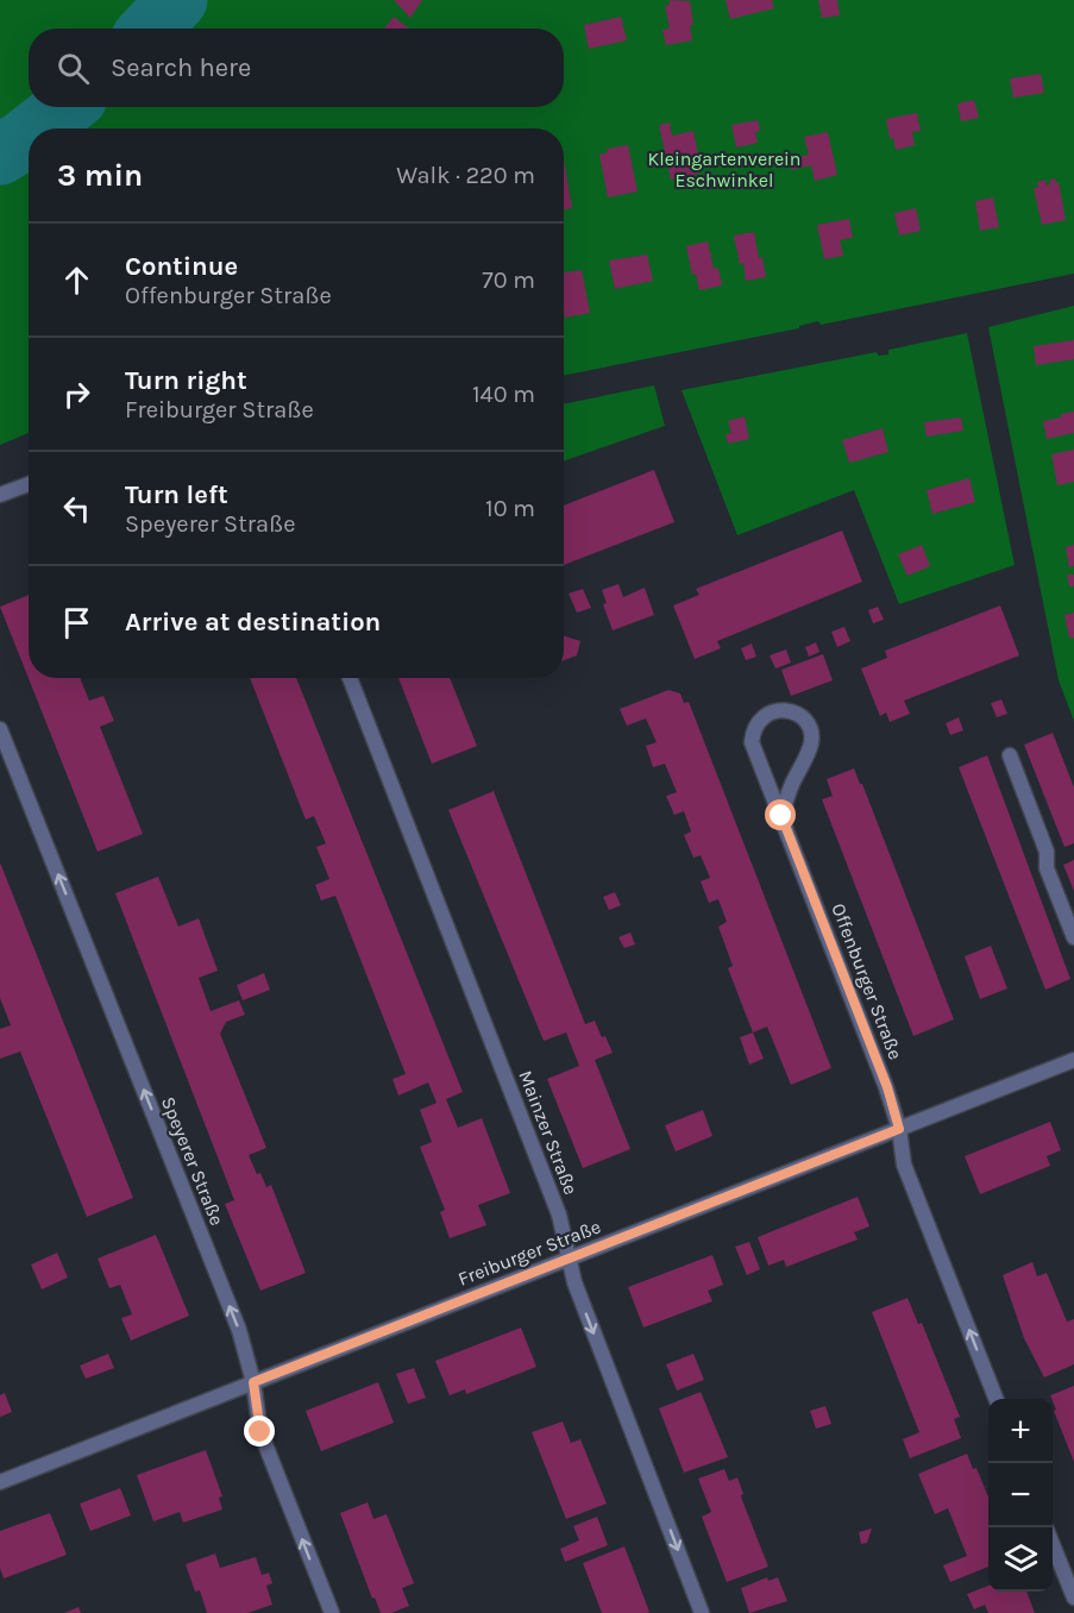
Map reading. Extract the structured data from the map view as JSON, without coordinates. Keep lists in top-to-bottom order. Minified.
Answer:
{"streets":{"street":["Offenburger Straße","Mainzer Straße","Speyerer Straße","Freiburger Straße"]},"crossings":[["Offenburger Straße","Freiburger Straße"],["Mainzer Straße","Freiburger Straße"],["Speyerer Straße","Freiburger Straße"]],"one_way":["Mainzer Straße","Speyerer Straße"],"parks":["Kleingartenverein Eschwinkel"],"page":{"search":"Search here","heading":["3 min","Walk · 220 m"],"list":[["Continue","Offenburger Straße","70 m"],["Turn right","Freiburger Straße","140 m"],["Turn left","Speyerer Straße","10 m"],"Arrive at destination"],"map_buttons":["+","−"]}}
